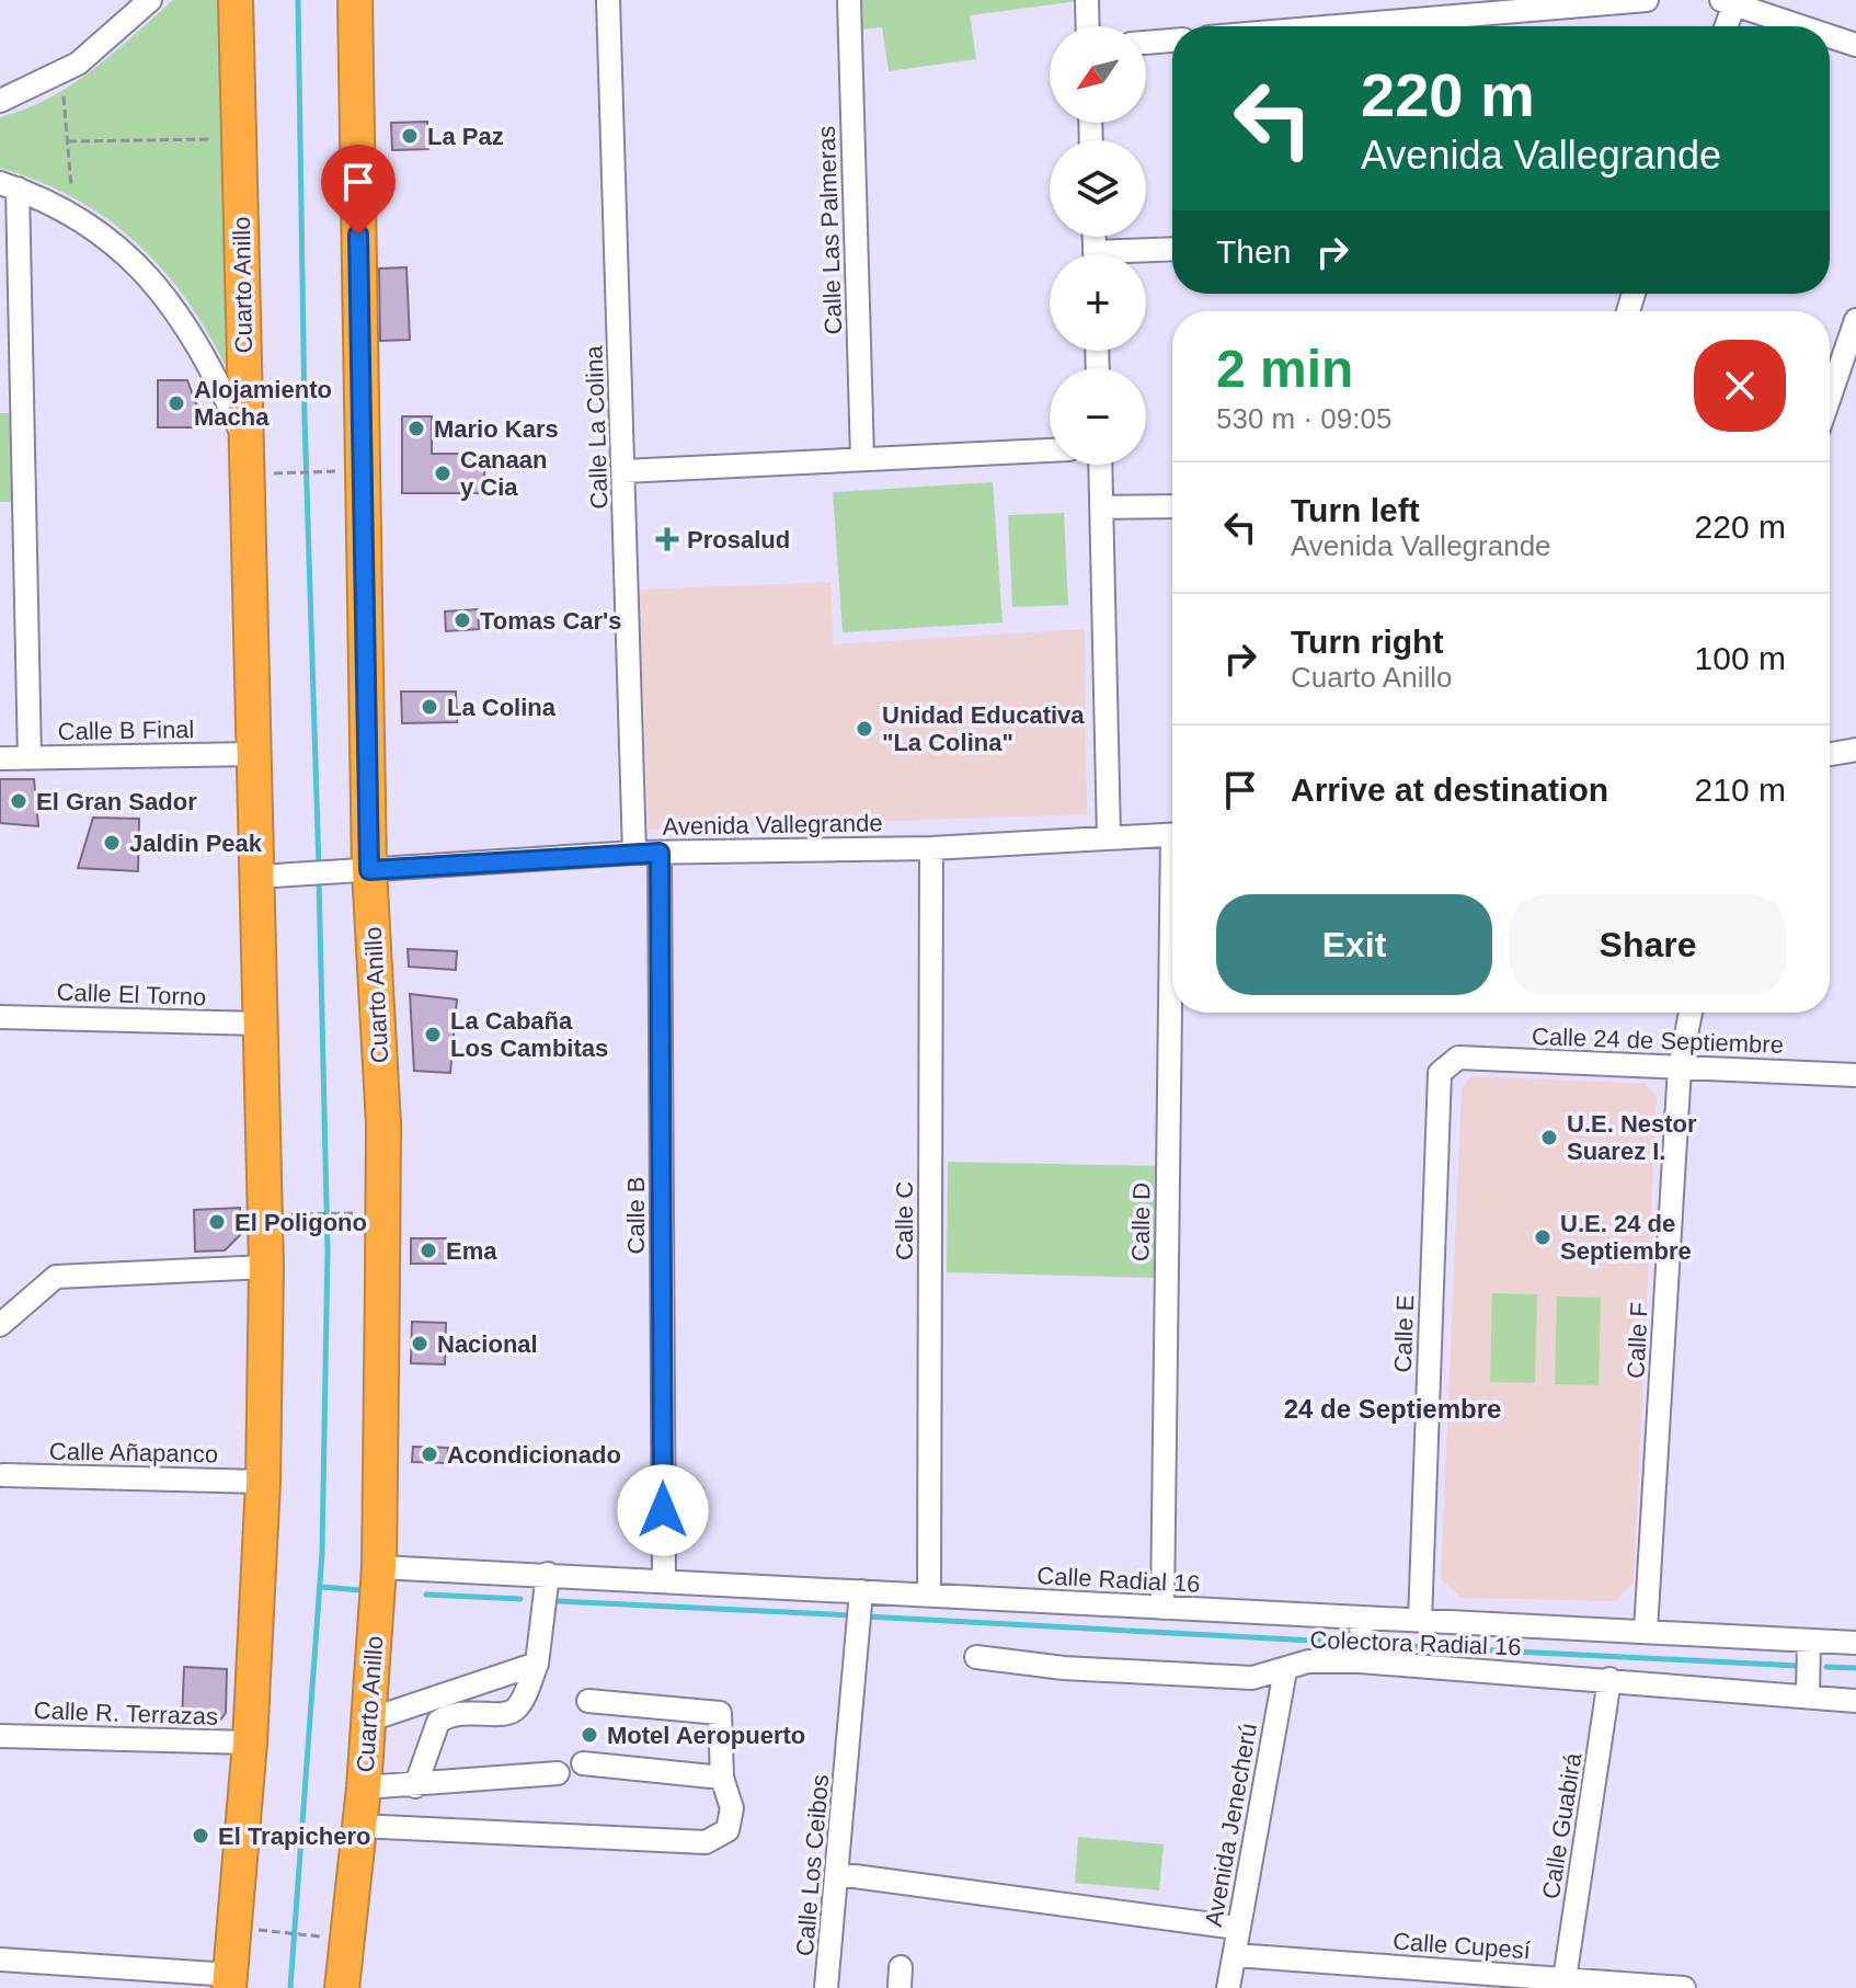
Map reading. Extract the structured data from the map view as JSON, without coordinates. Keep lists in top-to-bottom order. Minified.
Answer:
{"streets":{"highway":["Cuarto Anillo"],"street":["Calle Las Palmeras","Calle La Colina","Calle B Final","Avenida Vallegrande","Calle El Torno","Calle 24 de Septiembre","Calle B","Calle C","Calle D","Calle E","Calle F","Calle Añapanco","Calle Radial 16","Colectora Radial 16","Calle R. Terrazas","Avenida Jenecherú","Calle Guabirá","Calle Los Ceibos","Calle Cupesí"]},"crossings":[["Cuarto Anillo","Calle B Final"],["Cuarto Anillo","Avenida Vallegrande"],["Cuarto Anillo","Calle El Torno"],["Cuarto Anillo","Calle Añapanco"],["Cuarto Anillo","Calle Radial 16"],["Cuarto Anillo","Calle R. Terrazas"],["Calle La Colina","Avenida Vallegrande"],["Avenida Vallegrande","Calle B"],["Avenida Vallegrande","Calle C"],["Calle 24 de Septiembre","Calle E"],["Calle 24 de Septiembre","Calle F"],["Calle B","Calle Radial 16"],["Calle C","Calle Radial 16"],["Calle D","Calle Radial 16"],["Calle E","Calle Radial 16"],["Calle F","Calle Radial 16"],["Calle Radial 16","Colectora Radial 16"],["Calle Radial 16","Calle Los Ceibos"],["Colectora Radial 16","Avenida Jenecherú"],["Colectora Radial 16","Calle Guabirá"],["Avenida Jenecherú","Calle Cupesí"],["Calle Guabirá","Calle Cupesí"]],"districts":["24 de Septiembre"],"places":{"other":["La Paz","Alojamiento Macha","Mario Kars","Canaan y Cia","Tomas Car's","La Colina","Unidad Educativa \"La Colina\"","El Gran Sador","Jaldin Peak","La Cabaña Los Cambitas","U.E. Nestor Suarez I.","El Poligono","U.E. 24 de Septiembre","Ema","Nacional","Acondicionado","Motel Aeropuerto","El Trapichero"],"health":["Prosalud"]},"north":"bottom left","page":{"map_buttons":["+","−"],"turn":["220 m","Avenida Vallegrande"],"then":"Then","heading":["2 min","530 m · 09:05"],"list":[{"name":"Turn left","note":"Avenida Vallegrande","value":"220 m"},{"name":"Turn right","note":"Cuarto Anillo","value":"100 m"},{"name":"Arrive at destination","value":"210 m"}],"buttons":["Exit","Share"]}}
